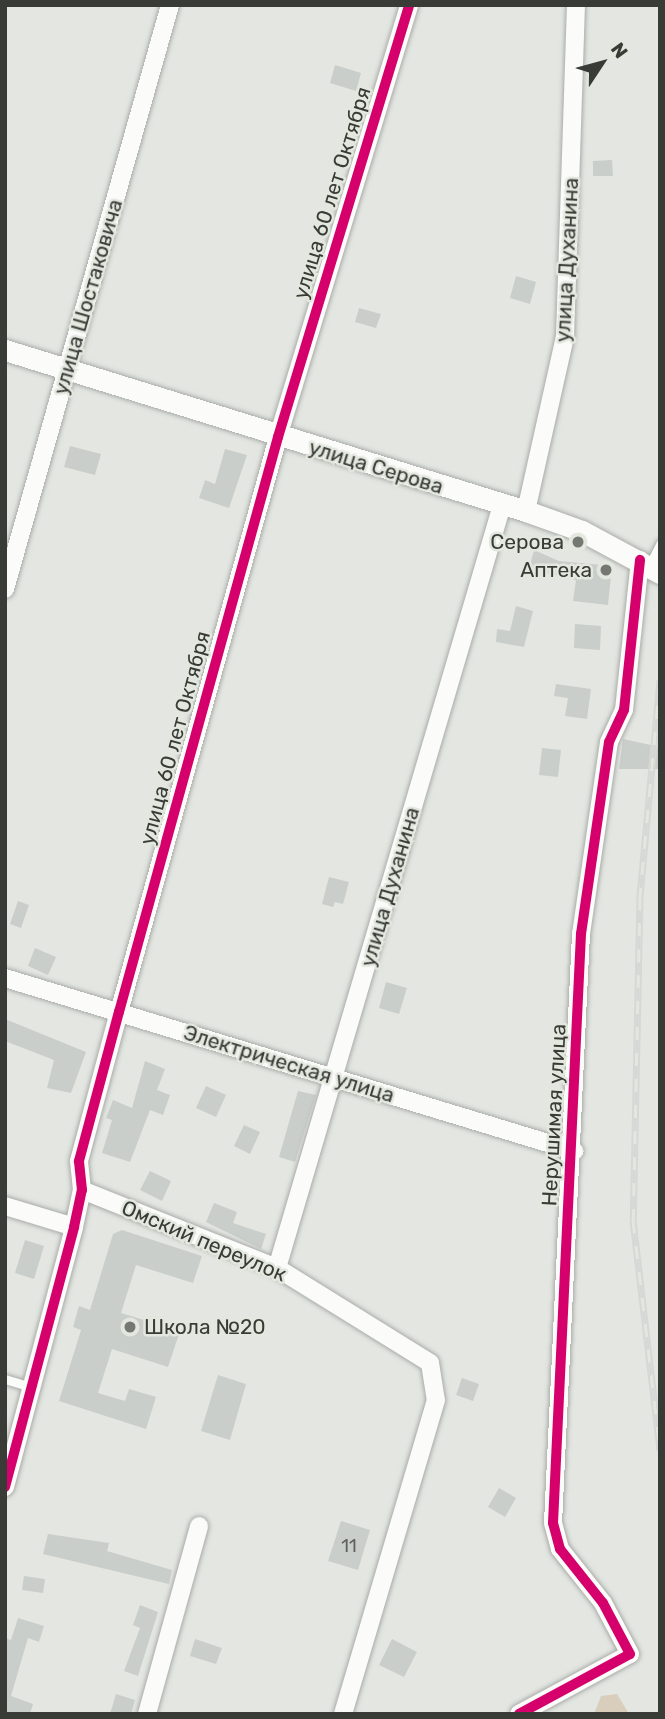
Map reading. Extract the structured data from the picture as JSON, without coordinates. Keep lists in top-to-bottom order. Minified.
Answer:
{"streets":{"street":["улица 60 лет Октября","улица Духанина","улица Шостаковича","улица Серова","Электрическая улица","Нерушимая улица","Омский переулок"]},"crossings":[["улица 60 лет Октября","улица Серова"],["улица 60 лет Октября","Электрическая улица"],["улица 60 лет Октября","Омский переулок"],["улица Духанина","улица Серова"],["улица Духанина","Электрическая улица"],["улица Духанина","Омский переулок"],["улица Шостаковича","улица Серова"],["улица Серова","Нерушимая улица"],["Электрическая улица","Нерушимая улица"]],"places":["Серова","Аптека","Школа №20"],"house_numbers":["11"],"north":"top right"}
